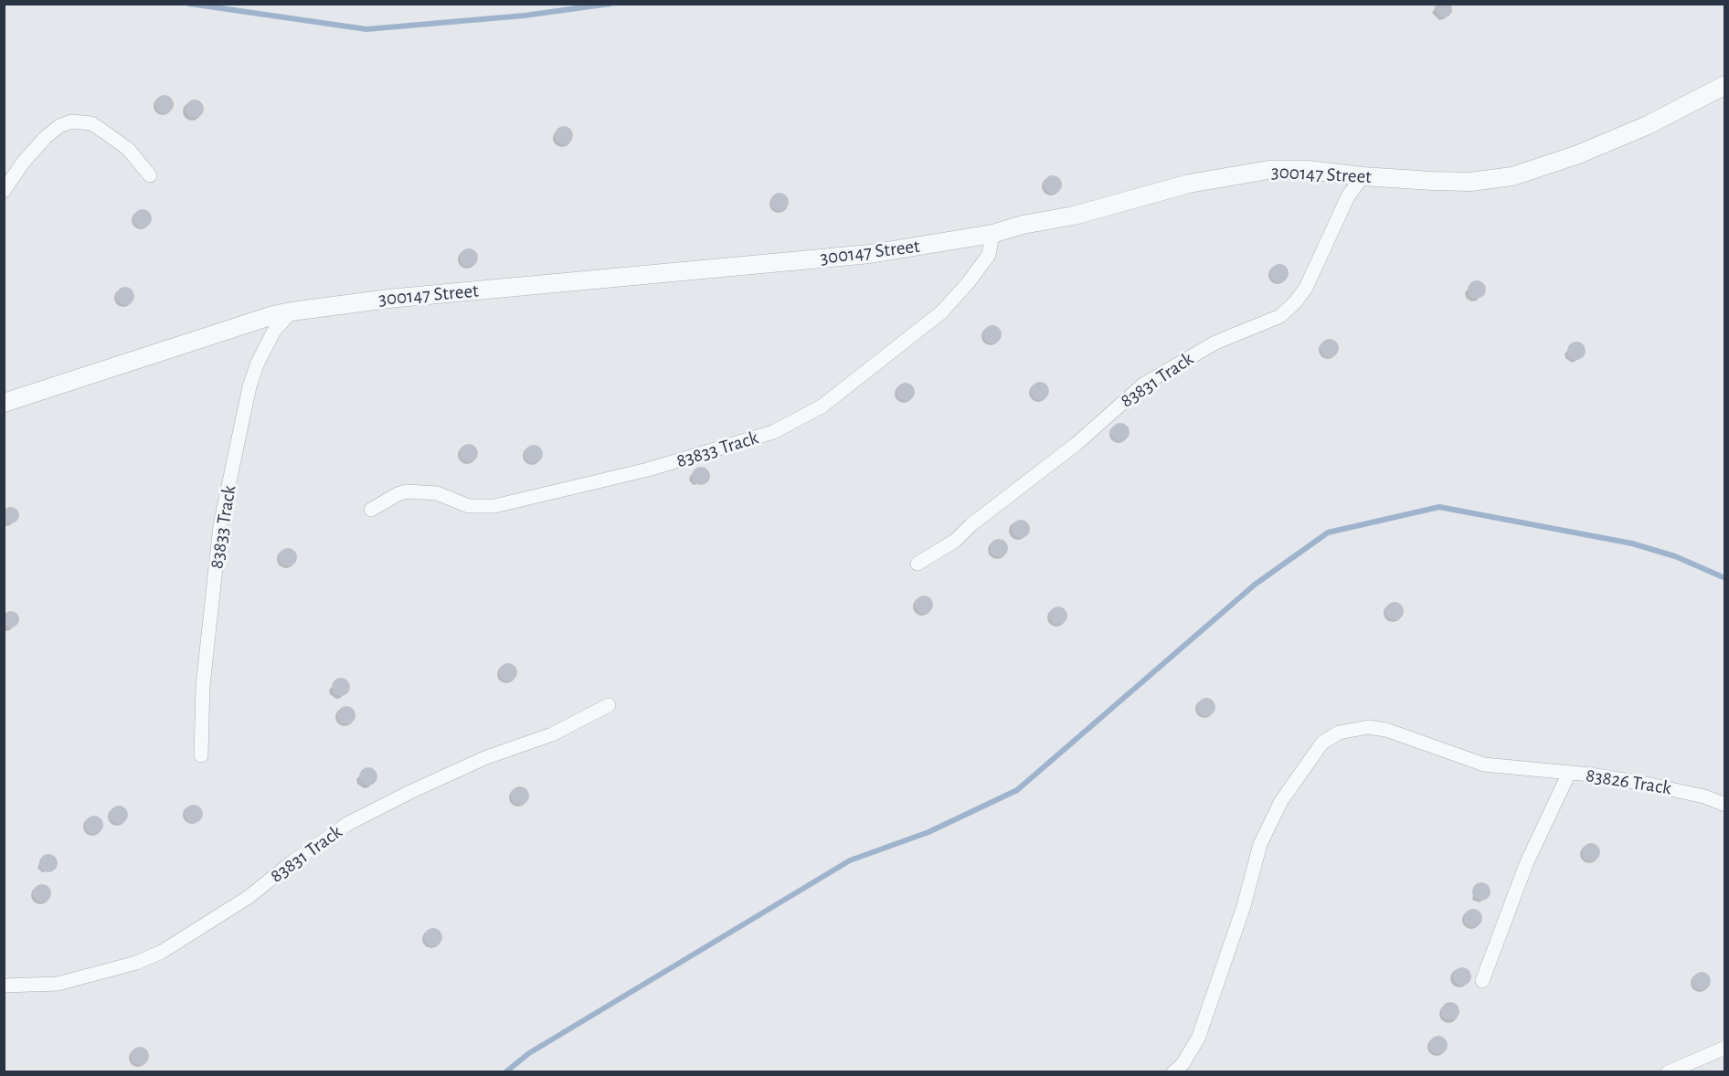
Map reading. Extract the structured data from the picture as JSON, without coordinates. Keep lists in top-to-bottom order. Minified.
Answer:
{"streets":{"street":["300147 Street","83831 Track","83833 Track","83826 Track"]},"crossings":[["300147 Street","83831 Track"],["300147 Street","83833 Track"]]}
